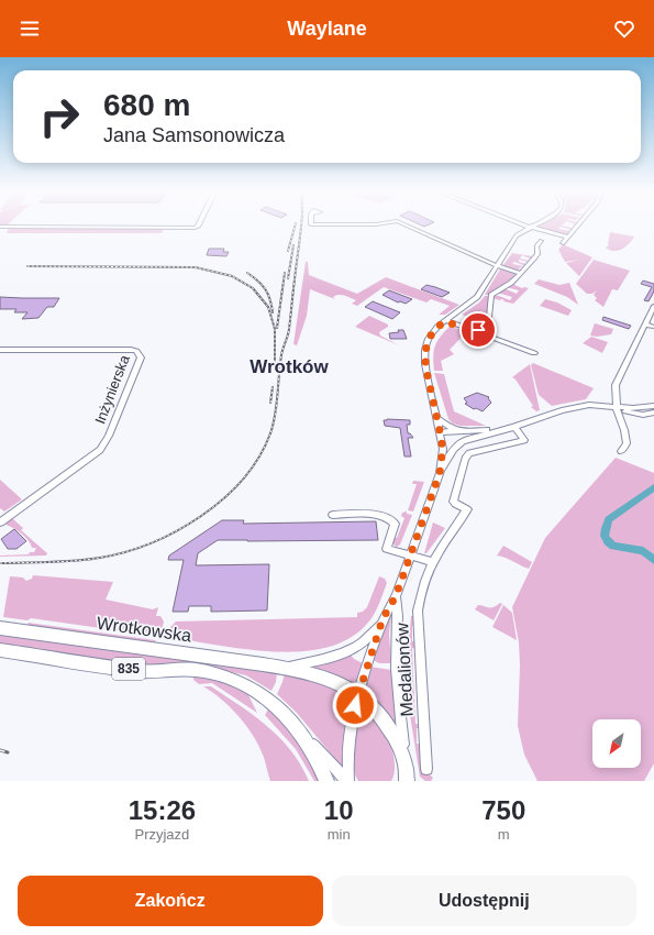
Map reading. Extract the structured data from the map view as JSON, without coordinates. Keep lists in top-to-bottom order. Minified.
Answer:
{"streets":{"main road":["Wrotkowska","835"],"street":["Inżynierska","Medalionów"]},"crossings":[["Wrotkowska","835"]],"districts":["Wrotków"],"north":"bottom left","page":{"header":"Waylane","turn":["680 m","Jana Samsonowicza"],"eta":["15:26","Przyjazd","10","min","750","m"],"buttons":["Zakończ","Udostępnij"]}}
